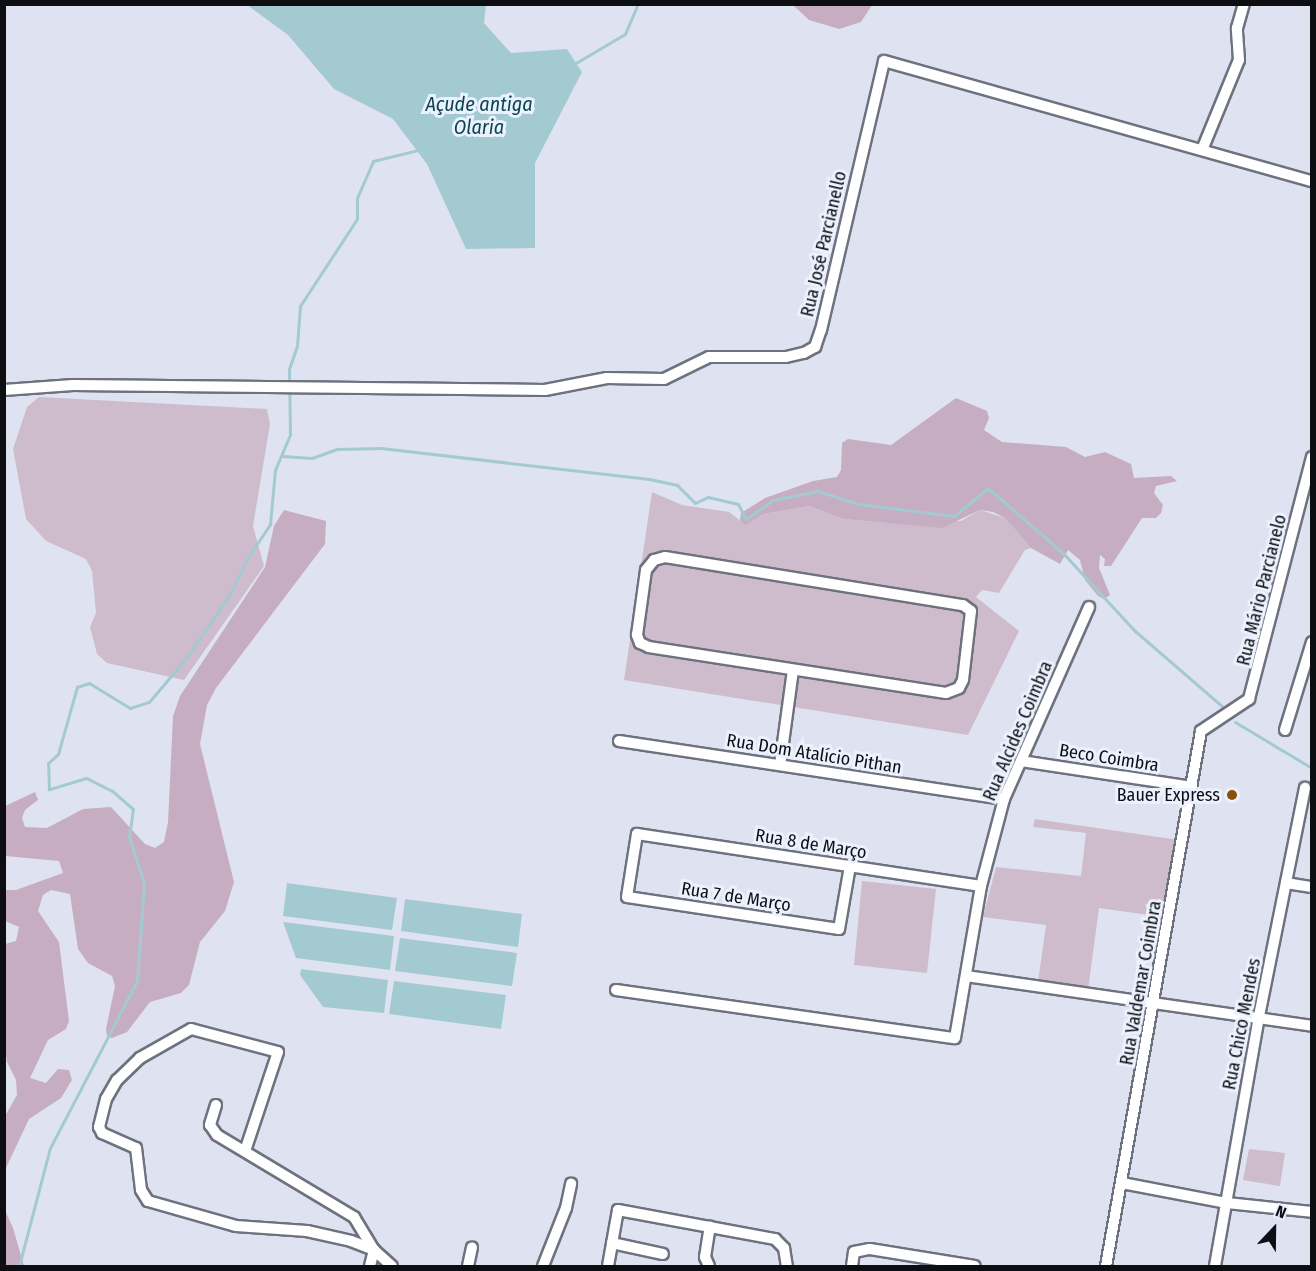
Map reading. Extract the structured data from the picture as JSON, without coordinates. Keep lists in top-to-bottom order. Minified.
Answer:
{"streets":{"street":["Rua José Parcianello","Rua Mário Parcianelo","Rua Alcides Coimbra","Rua Dom Atalício Pithan","Beco Coimbra","Rua 8 de Março","Rua 7 de Março","Rua Valdemar Coimbra","Rua Chico Mendes"]},"crossings":[["Rua Mário Parcianelo","Rua Valdemar Coimbra"],["Rua Alcides Coimbra","Rua Dom Atalício Pithan"],["Rua Alcides Coimbra","Beco Coimbra"],["Rua Alcides Coimbra","Rua 8 de Março"],["Beco Coimbra","Rua Valdemar Coimbra"],["Rua 8 de Março","Rua 7 de Março"]],"water":["Açude antiga Olaria"],"places":["Bauer Express"],"north":"top"}
